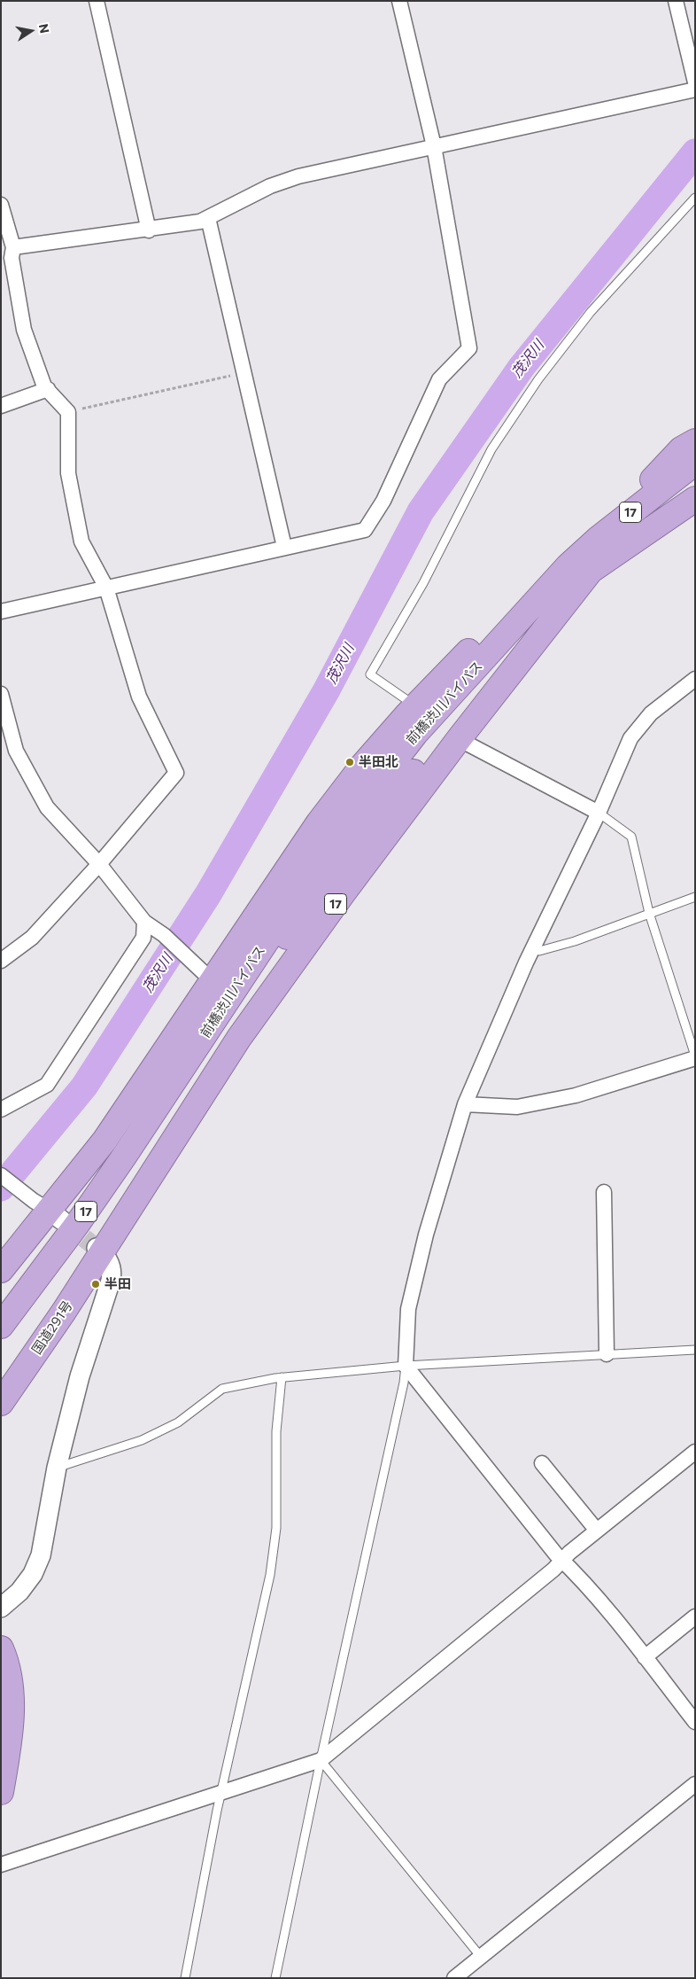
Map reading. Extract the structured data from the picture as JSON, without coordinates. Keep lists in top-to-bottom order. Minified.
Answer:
{"streets":{"highway":["17","前橋渋川バイパス","国道291号"]},"crossings":[["17","前橋渋川バイパス"],["17","国道291号"]],"water":["茂沢川"],"places":["半田北","半田"],"north":"right"}
